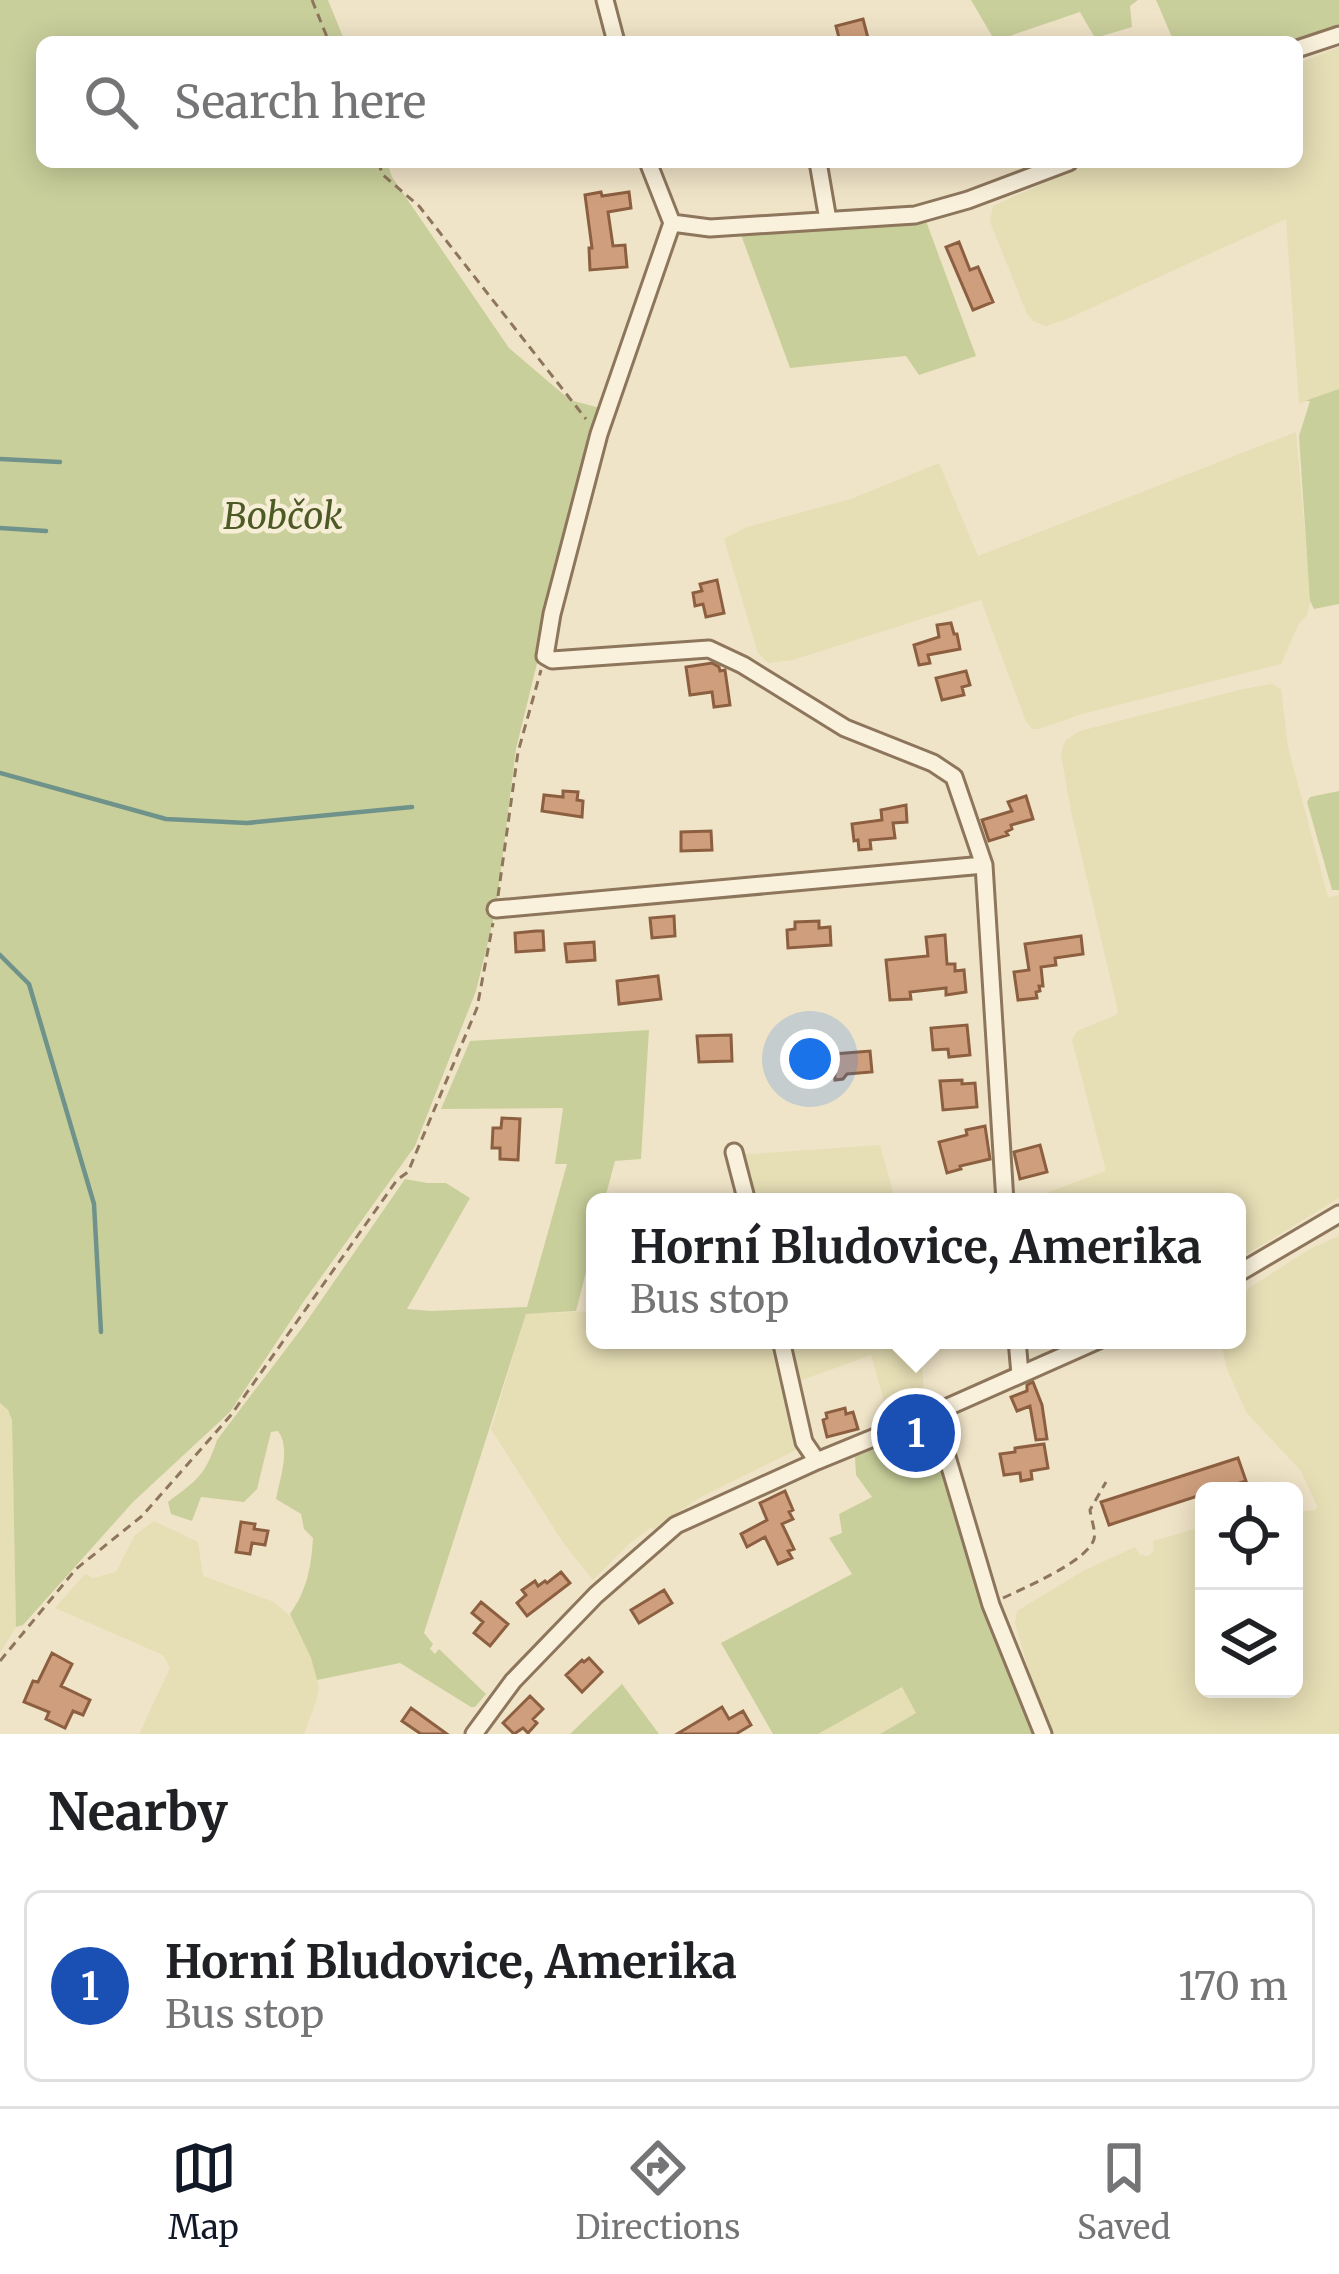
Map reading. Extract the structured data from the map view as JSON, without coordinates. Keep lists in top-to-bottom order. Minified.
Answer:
{"parks":["Bobčok"],"page":{"search":"Search here","popup":["Horní Bludovice, Amerika","Bus stop"],"pins":"1","heading":"Nearby","list":[{"mark":"1","name":"Horní Bludovice, Amerika","note":"Bus stop","value":"170 m"}],"nav":["Map","Directions","Saved"]}}
